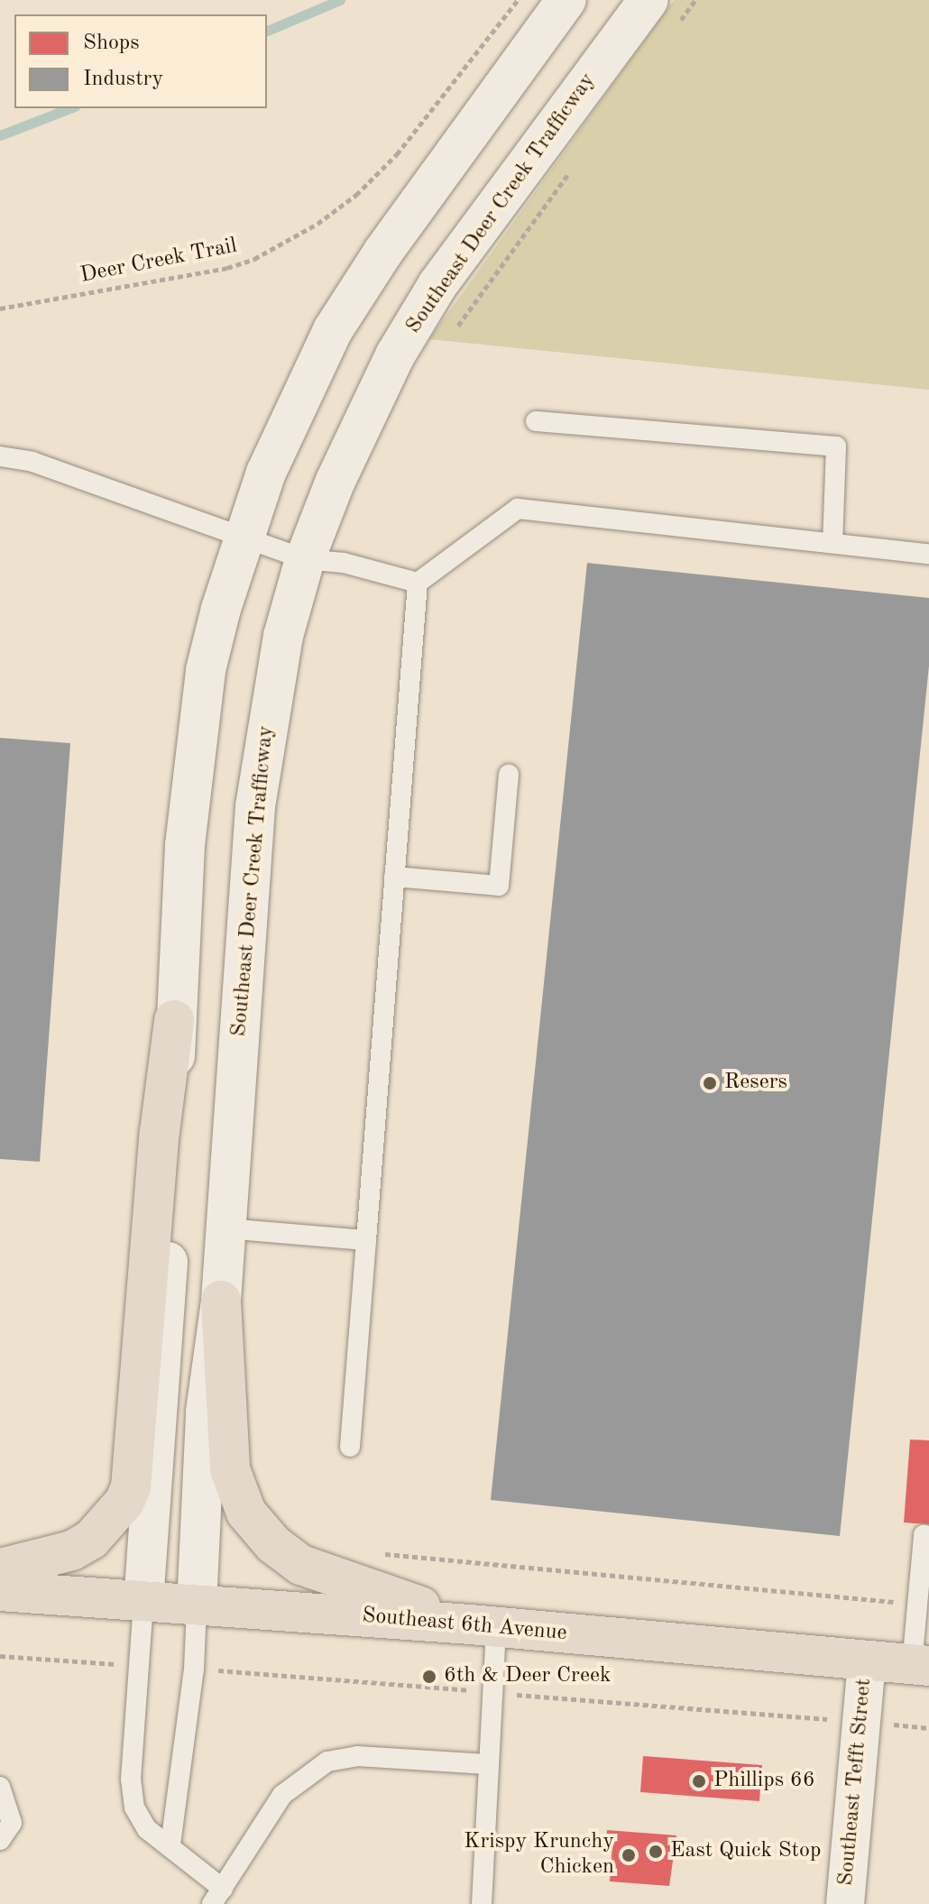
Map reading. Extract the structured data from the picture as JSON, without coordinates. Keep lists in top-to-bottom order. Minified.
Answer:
{"streets":{"main road":["Southeast 6th Avenue"],"street":["Southeast Deer Creek Trafficway","Southeast Tefft Street"],"path":["Deer Creek Trail"]},"crossings":[["Southeast Deer Creek Trafficway","Southeast 6th Avenue"],["Southeast 6th Avenue","Southeast Tefft Street"]],"places":["Resers","6th & Deer Creek","Phillips 66","East Quick Stop","Krispy Krunchy Chicken"],"legend":["Shops","Industry"]}
